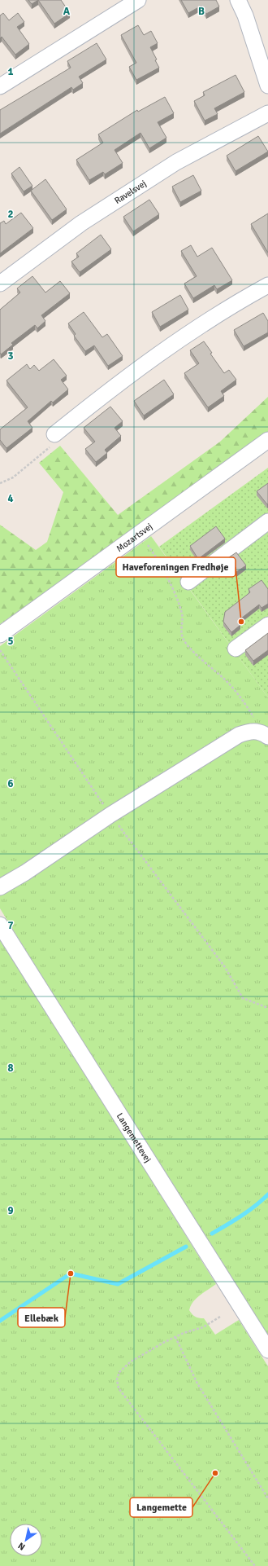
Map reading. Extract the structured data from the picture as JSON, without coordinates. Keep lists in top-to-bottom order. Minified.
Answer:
{"streets":{"street":["Ravelsvej","Mozartsvej","Langemettevej"]},"places":["Haveforeningen Fredhøje","Ellebæk","Langemette"],"north":"bottom left","grid":{"columns":["A","B"],"rows":["1","2","3","4","5","6","7","8","9"]}}
